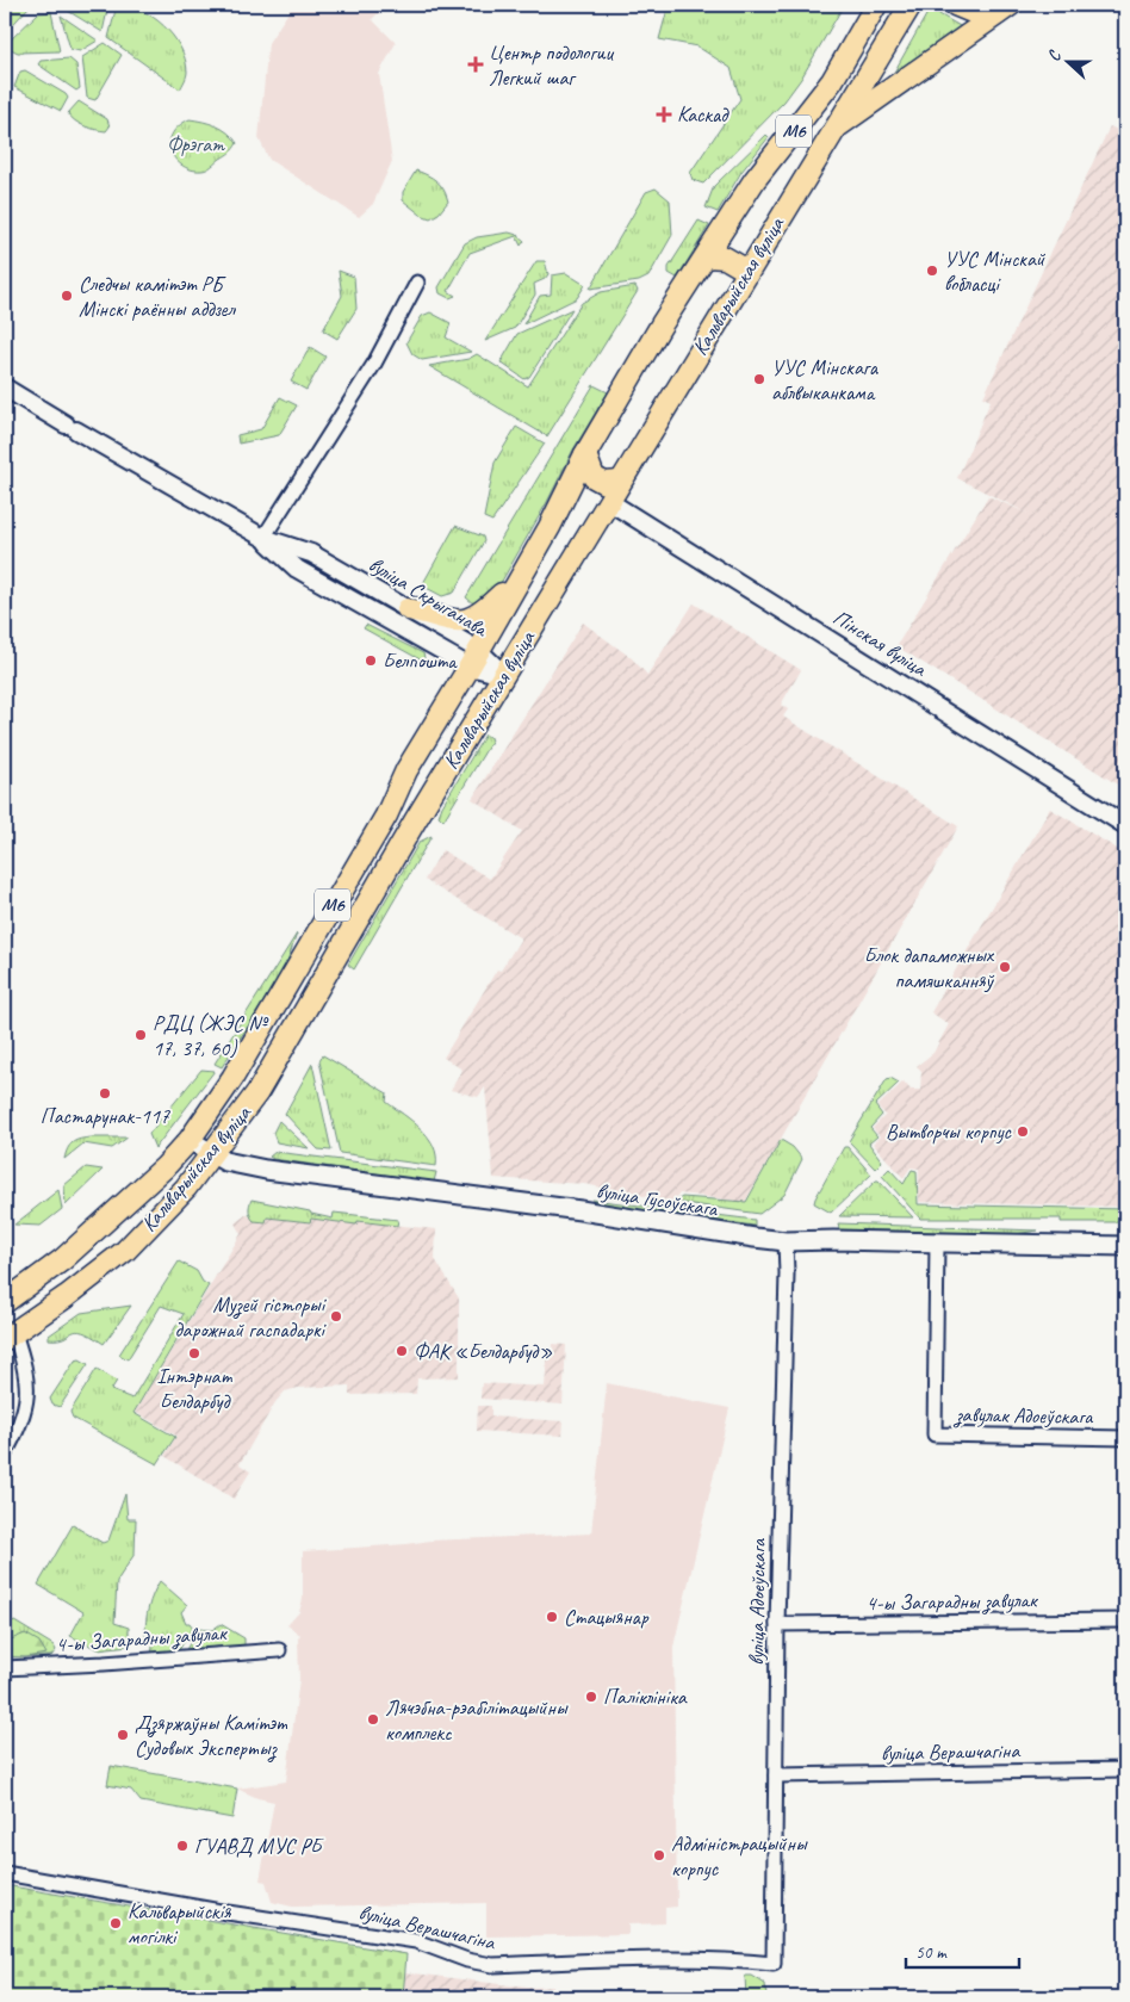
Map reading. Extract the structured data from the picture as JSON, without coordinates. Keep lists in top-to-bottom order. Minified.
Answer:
{"streets":{"main road":["М6","Кальварыйская вуліца","вуліца Гусоўскага"],"street":["вуліца Скрыганава","Пінская вуліца","завулак Адоеўскага","4-ы Загарадны завулак","вуліца Адоеўскага","вуліца Верашчагіна"]},"crossings":[["Кальварыйская вуліца","вуліца Скрыганава"],["Кальварыйская вуліца","Пінская вуліца"],["Кальварыйская вуліца","вуліца Гусоўскага"],["вуліца Гусоўскага","завулак Адоеўскага"],["вуліца Гусоўскага","вуліца Адоеўскага"],["4-ы Загарадны завулак","вуліца Адоеўскага"],["вуліца Адоеўскага","вуліца Верашчагіна"]],"parks":["Фрэгат"],"places":{"health":["Центр подологии Легкий шаг","Каскад"],"other":["УУС Мінскай вобласці","Следчы камітэт РБ Мінскі раённы аддзел","УУС Мінскага аблвыканкама","Белпошта","Блок дапаможных памяшканняў","РДЦ (ЖЭС № 17, 37, 60)","Пастарунак-117","Вытворчы корпус","Музей гісторыі дарожнай гаспадаркі","ФАК «Белдарбуд»","Інтэрнат Белдарбуд","Стацыянар","Паліклініка","Лячэбна-рэабілітацыйны комплекс","Дзяржаўны Камітэт Судовых Экспертыз","ГУАВД МУС РБ","Адміністрацыйны корпус","Кальварыйскія могілкі"]},"scale_bar":"50 m","north":"left"}
